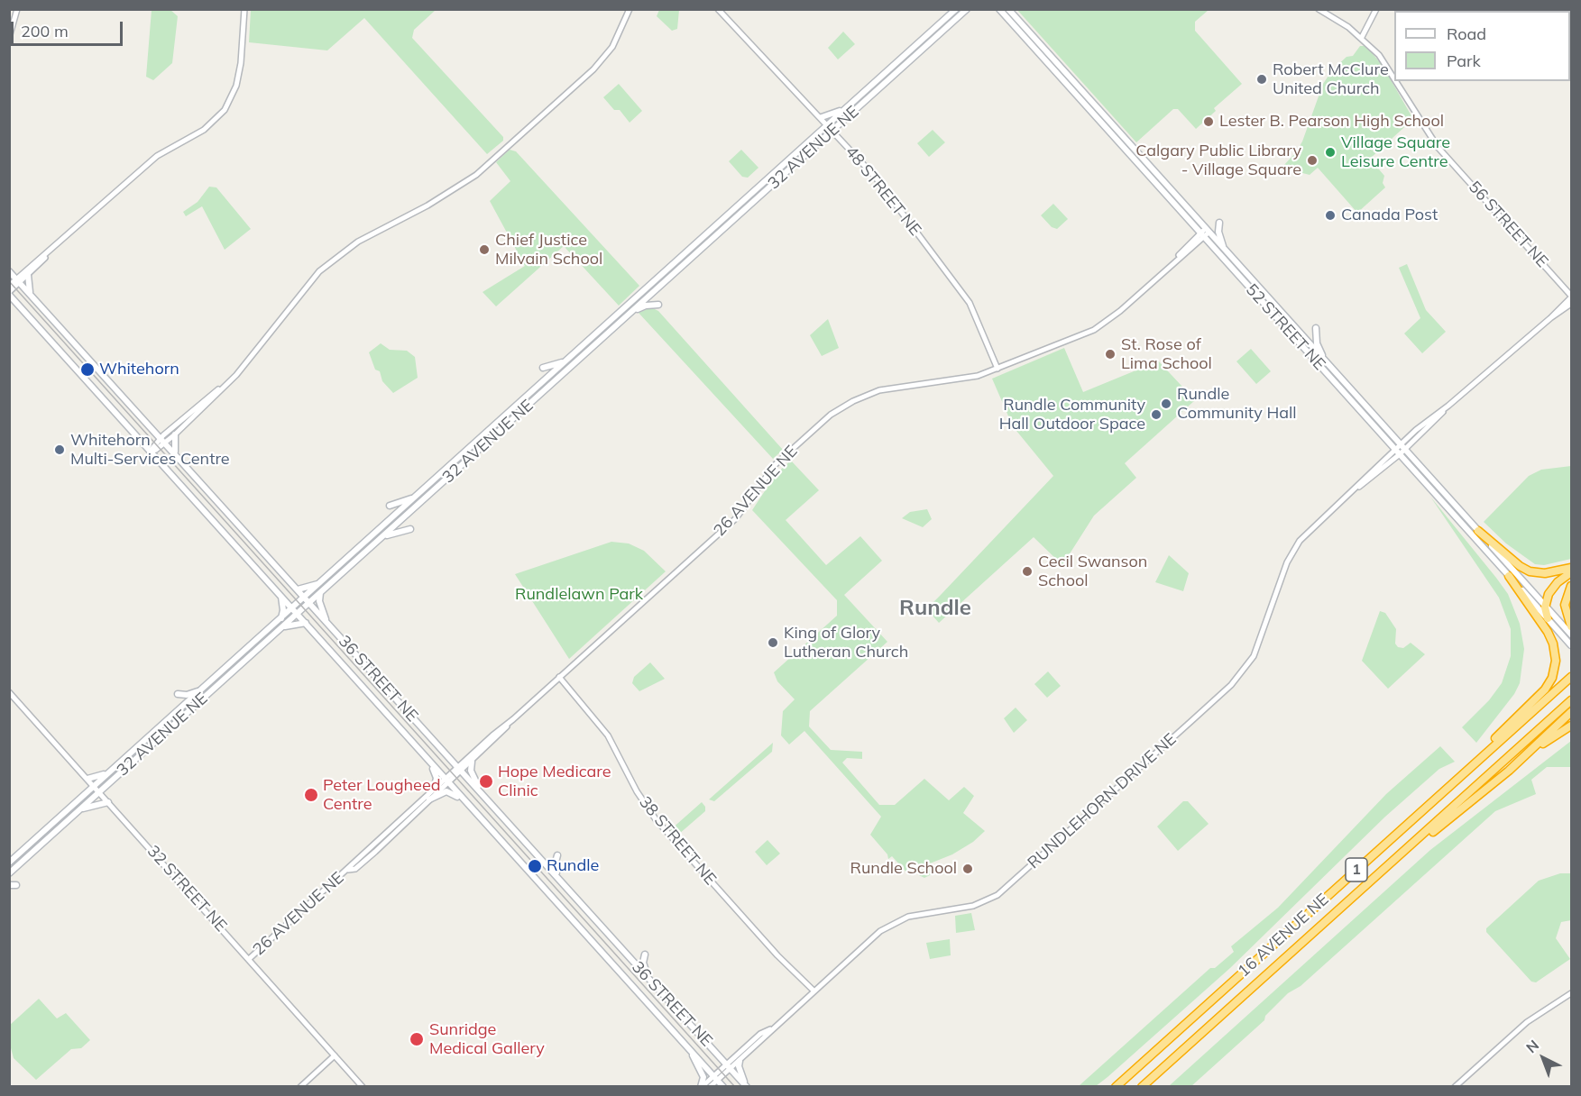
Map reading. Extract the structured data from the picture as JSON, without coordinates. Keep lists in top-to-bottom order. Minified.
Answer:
{"streets":{"highway":["1","16 AVENUE NE"],"main road":["32 AVENUE NE","52 STREET NE","36 STREET NE"],"street":["48 STREET NE","56 STREET NE","26 AVENUE NE","RUNDLEHORN DRIVE NE","38 STREET NE","32 STREET NE"]},"crossings":[["32 AVENUE NE","48 STREET NE"],["32 AVENUE NE","36 STREET NE"],["32 AVENUE NE","32 STREET NE"],["48 STREET NE","26 AVENUE NE"],["56 STREET NE","RUNDLEHORN DRIVE NE"],["52 STREET NE","26 AVENUE NE"],["52 STREET NE","RUNDLEHORN DRIVE NE"],["26 AVENUE NE","36 STREET NE"],["26 AVENUE NE","38 STREET NE"],["26 AVENUE NE","32 STREET NE"],["36 STREET NE","RUNDLEHORN DRIVE NE"],["RUNDLEHORN DRIVE NE","38 STREET NE"]],"districts":["Rundle"],"parks":["Rundlelawn Park"],"places":["Robert McClure United Church","Lester B. Pearson High School","Village Square Leisure Centre","Calgary Public Library - Village Square","Canada Post","Chief Justice Milvain School","St. Rose of Lima School","Whitehorn","Rundle Community Hall","Rundle Community Hall Outdoor Space","Whitehorn Multi-Services Centre","Cecil Swanson School","King of Glory Lutheran Church","Hope Medicare Clinic","Peter Lougheed Centre","Rundle","Rundle School","Sunridge Medical Gallery"],"legend":["Road","Park"],"scale_bar":"200 m","north":"top left"}
